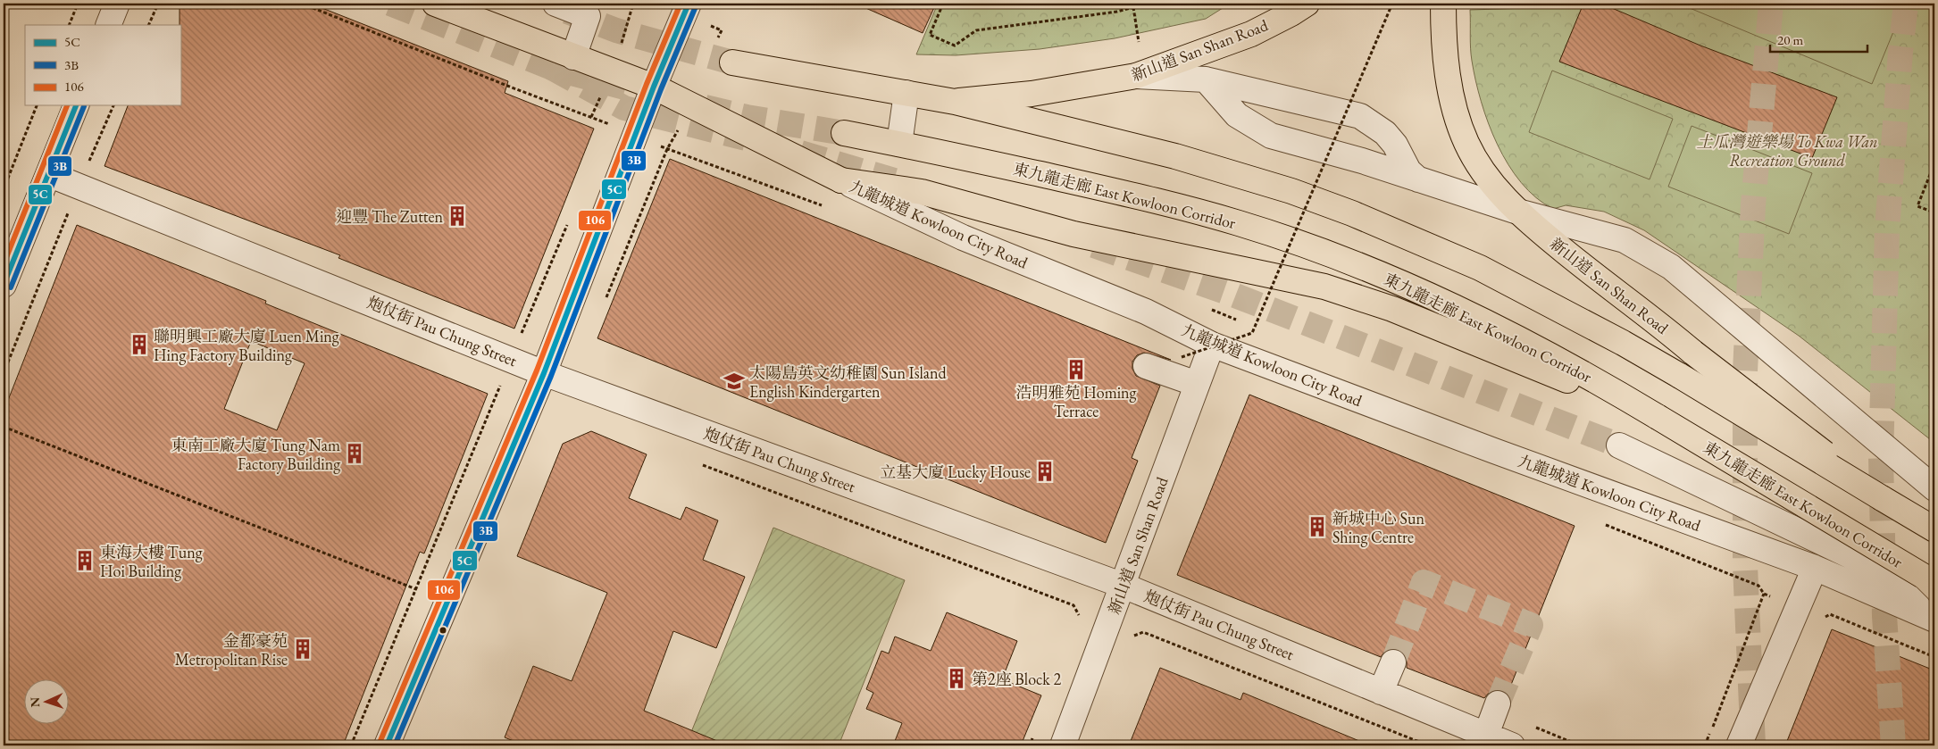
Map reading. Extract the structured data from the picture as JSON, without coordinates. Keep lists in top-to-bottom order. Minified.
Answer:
{"streets":{"main road":["新山道 San Shan Road","東九龍走廊 East Kowloon Corridor","九龍城道 Kowloon City Road"],"street":["炮仗街 Pau Chung Street"]},"crossings":[["新山道 San Shan Road","九龍城道 Kowloon City Road"],["新山道 San Shan Road","炮仗街 Pau Chung Street"]],"parks":["土瓜灣遊樂場 To Kwa Wan Recreation Ground"],"places":{"building":["迎豐 The Zutten","聯明興工廠大廈 Luen Ming Hing Factory Building","浩明雅苑 Homing Terrace","東南工廠大廈 Tung Nam Factory Building","立基大廈 Lucky House","新城中心 Sun Shing Centre","東海大樓 Tung Hoi Building","金都豪苑 Metropolitan Rise","第2座 Block 2"],"school or university":["太陽島英文幼稚園 Sun Island English Kindergarten"]},"lines":["transit line 5C","transit line 106","transit line 3B"],"legend":["5C","3B","106"],"scale_bar":"20 m","north":"left"}
